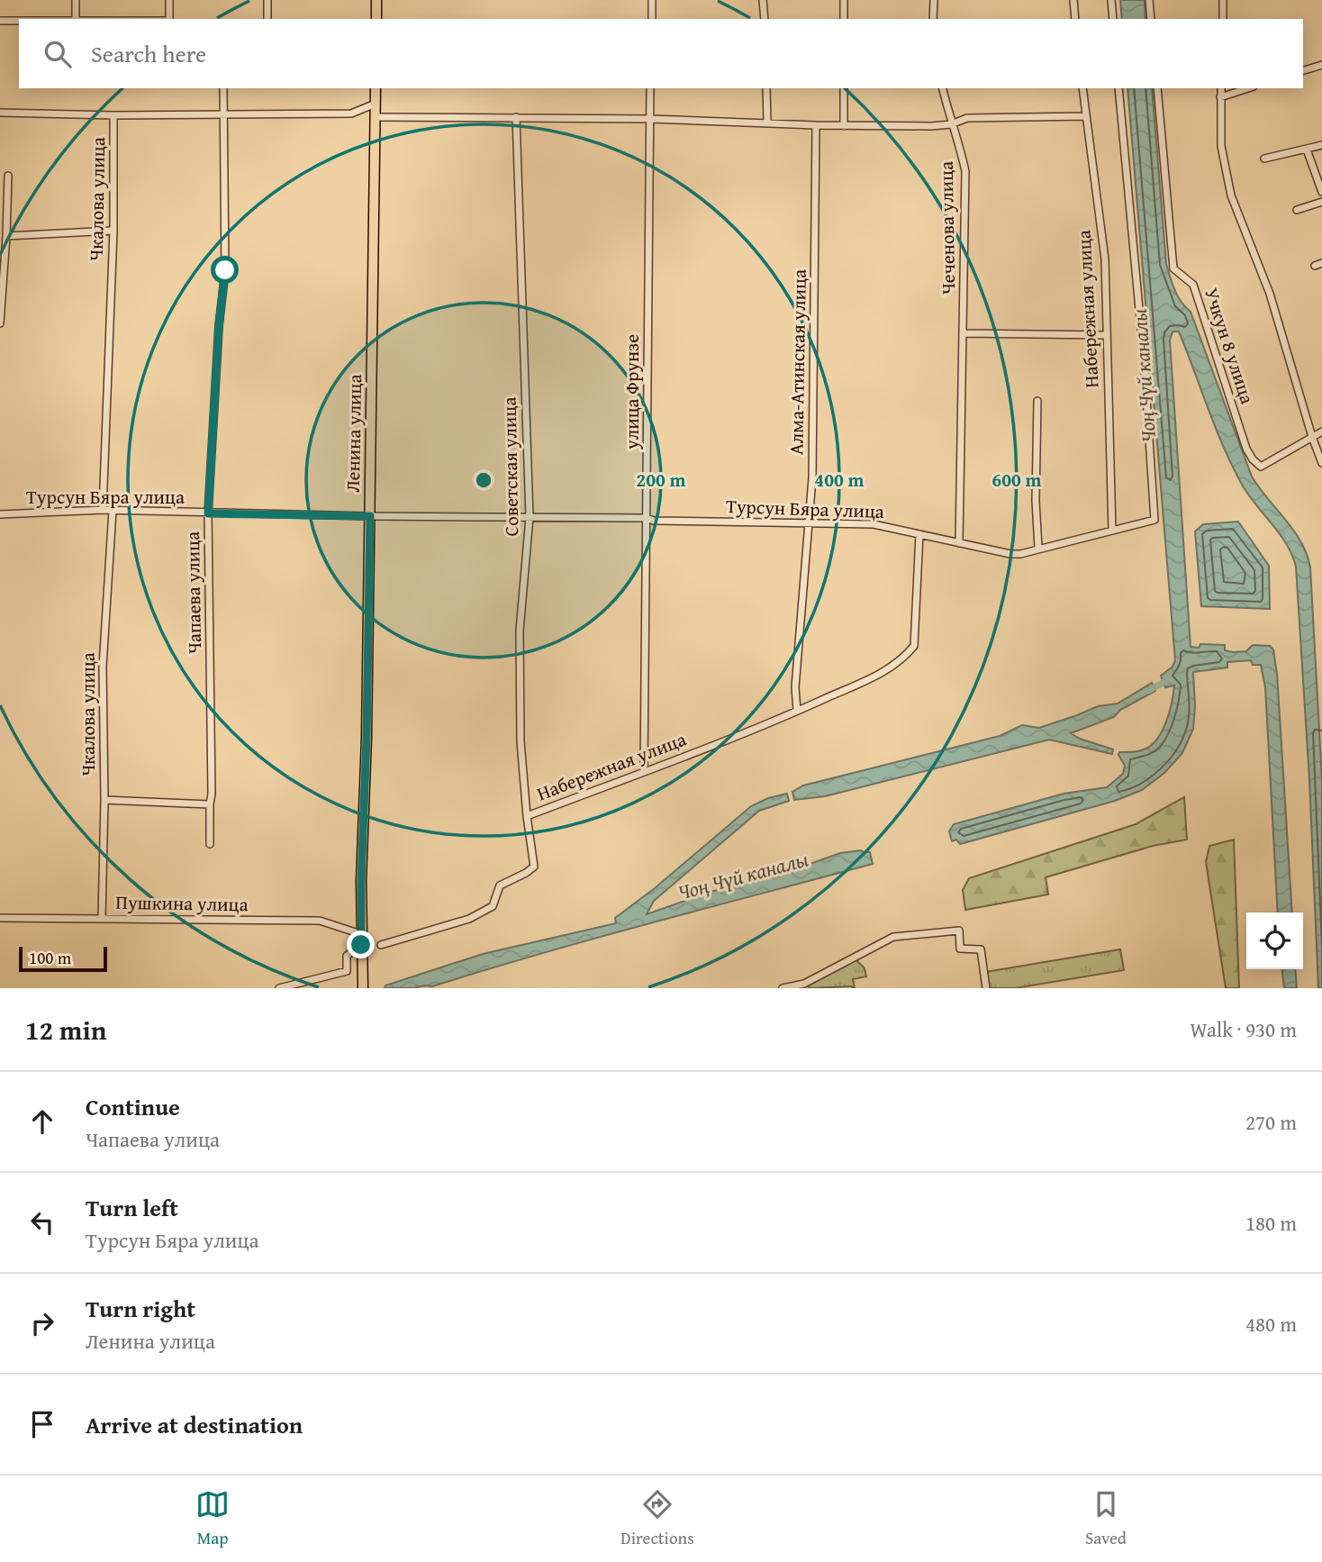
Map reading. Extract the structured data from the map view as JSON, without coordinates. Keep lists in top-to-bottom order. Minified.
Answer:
{"streets":{"main road":["Ленина улица"],"street":["Чкалова улица","Чеченова улица","Набережная улица","Учкун 8 улица","Алма-Атинская улица","улица Фрунзе","Советская улица","Турсун Бяра улица","Чапаева улица","Пушкина улица"]},"crossings":[["Чкалова улица","Турсун Бяра улица"],["Чкалова улица","Пушкина улица"],["Чеченова улица","Турсун Бяра улица"],["Набережная улица","Алма-Атинская улица"],["Набережная улица","улица Фрунзе"],["Набережная улица","Советская улица"],["Набережная улица","Турсун Бяра улица"],["Алма-Атинская улица","Турсун Бяра улица"],["улица Фрунзе","Турсун Бяра улица"],["Ленина улица","Турсун Бяра улица"],["Ленина улица","Пушкина улица"],["Советская улица","Турсун Бяра улица"],["Турсун Бяра улица","Чапаева улица"]],"water":["Чоң Чүй каналы"],"scale_bar":"100 m","page":{"search":"Search here","scale":"100 m","heading":["12 min","Walk · 930 m"],"list":[["Continue","Чапаева улица","270 m"],["Turn left","Турсун Бяра улица","180 m"],["Turn right","Ленина улица","480 m"],"Arrive at destination"],"nav":["Map","Directions","Saved"]},"rings":["200 m","400 m","600 m"]}
